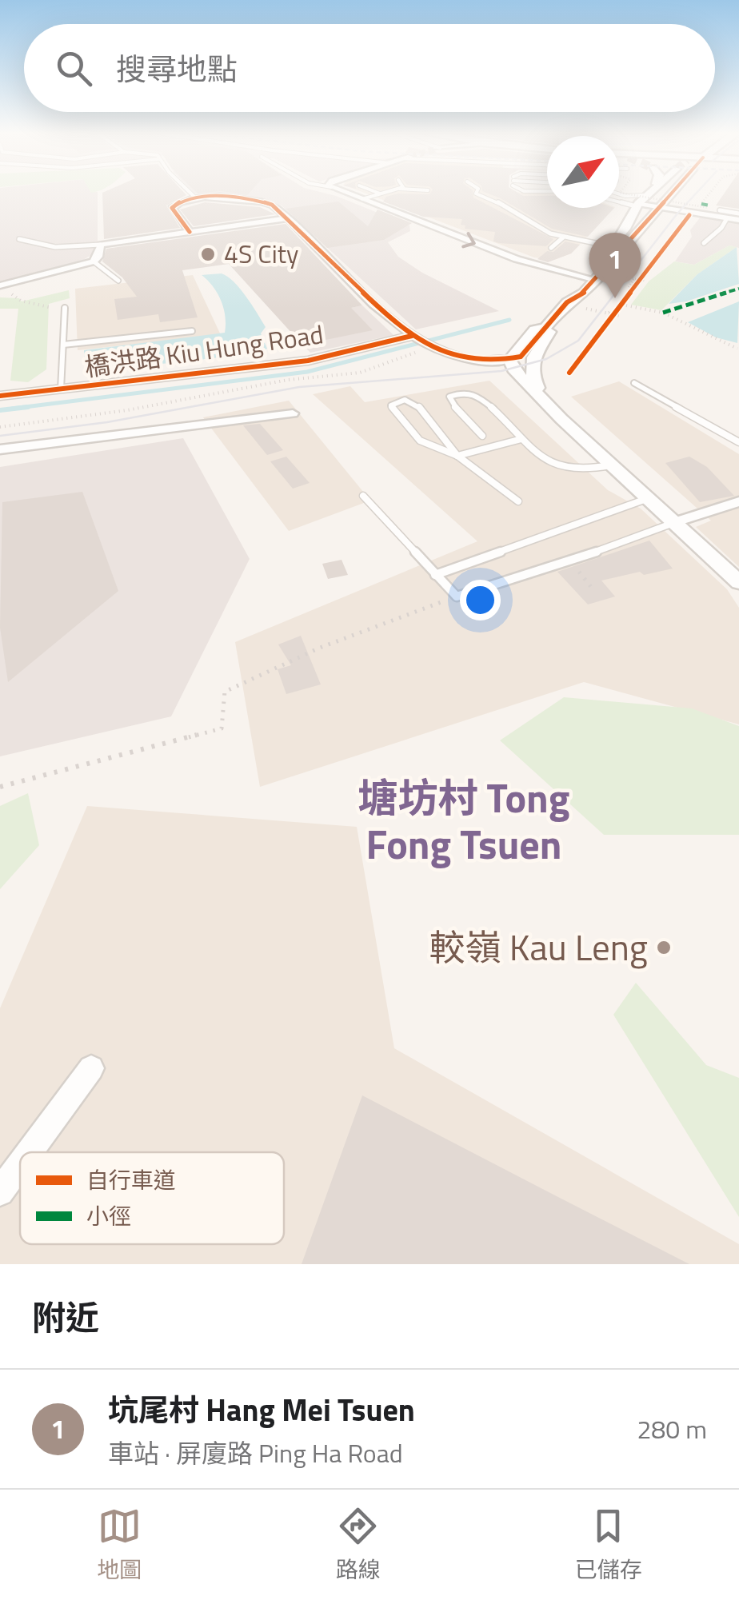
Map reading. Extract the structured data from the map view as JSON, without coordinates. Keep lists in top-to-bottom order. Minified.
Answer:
{"streets":{"street":["橋洪路 Kiu Hung Road"]},"districts":["塘坊村 Tong Fong Tsuen"],"places":["4S City","較嶺 Kau Leng"],"legend":["自行車道","小徑"],"north":"top right","page":{"search":"搜尋地點","pins":"1","heading":"附近","list":[{"mark":"1","name":"坑尾村 Hang Mei Tsuen","note":"車站 · 屏廈路 Ping Ha Road","value":"280 m"}],"nav":["地圖","路線","已儲存"]}}
